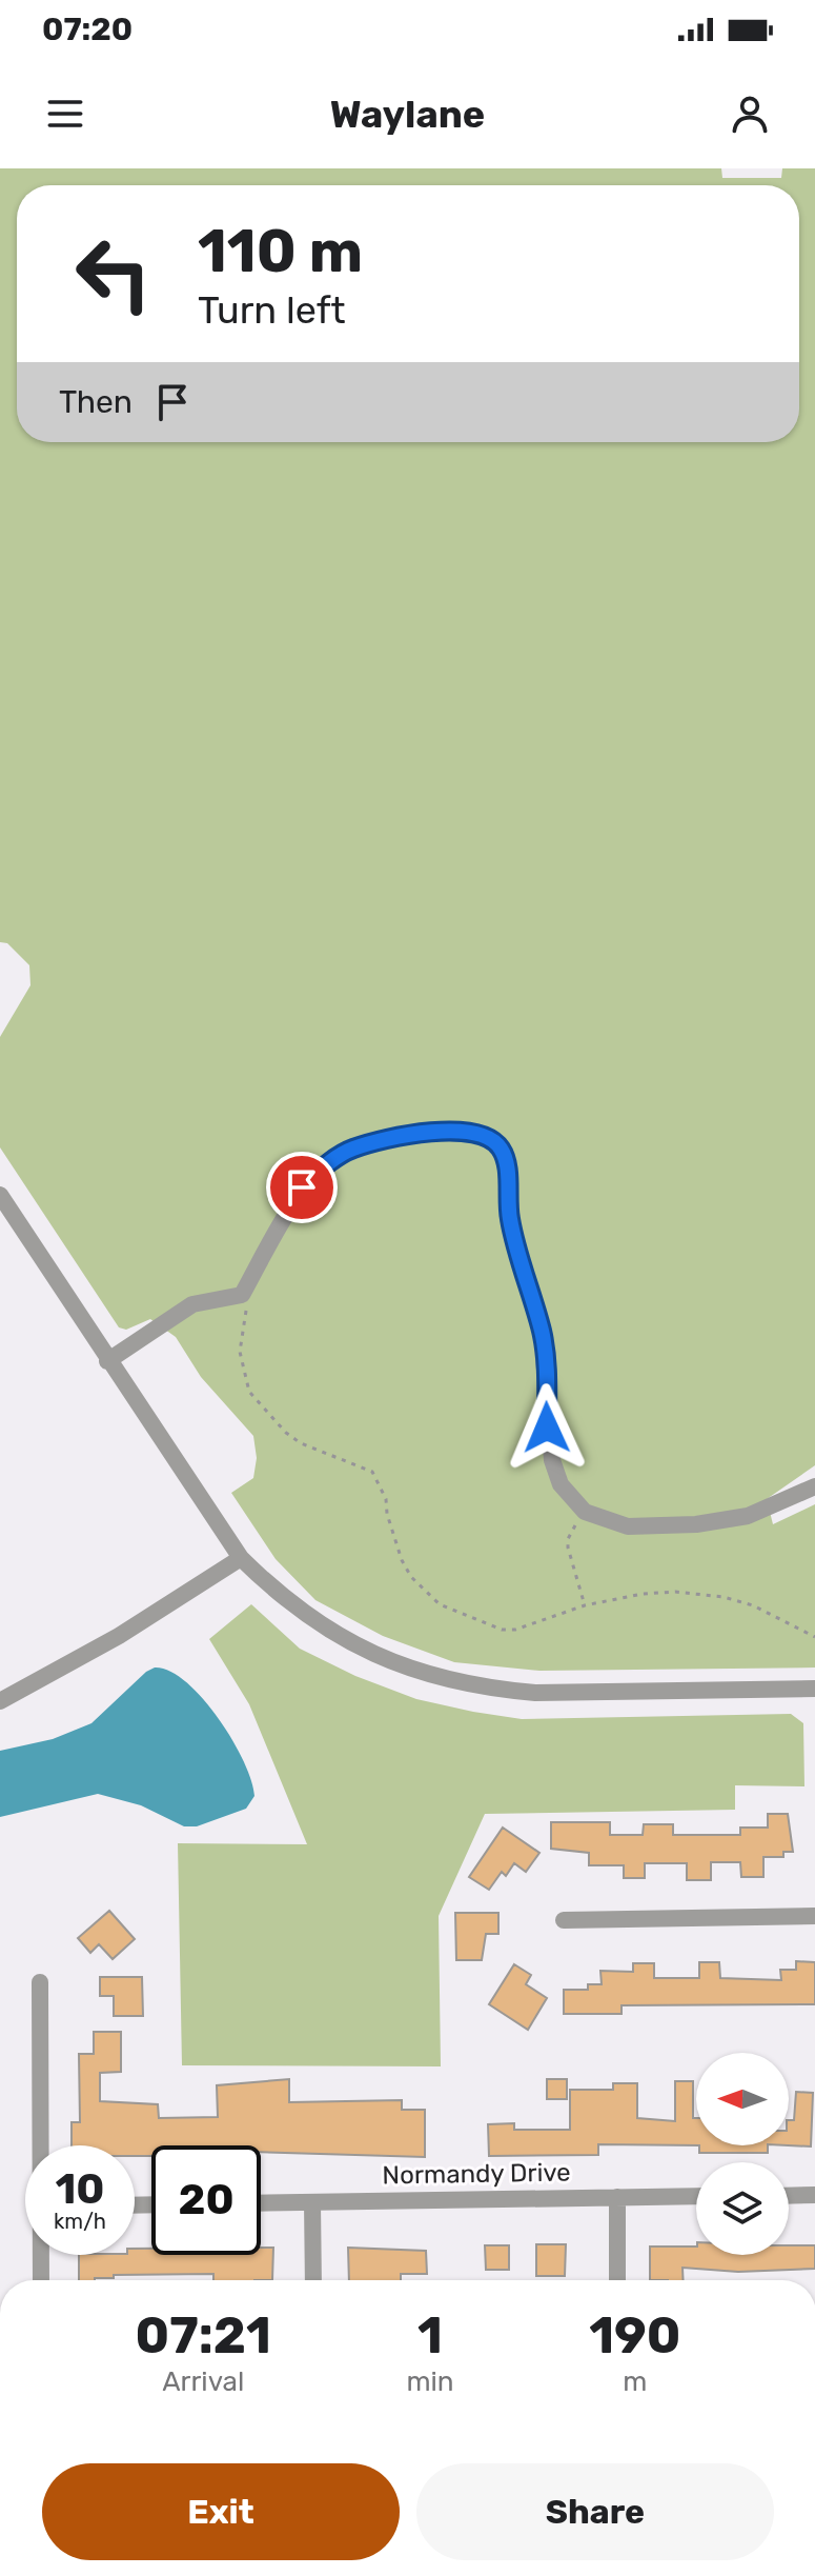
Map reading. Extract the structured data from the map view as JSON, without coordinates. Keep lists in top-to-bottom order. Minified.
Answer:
{"streets":{"street":["Normandy Drive"]},"north":"left","page":{"status":"07:20","header":"Waylane","turn":["110 m","Turn left"],"then":"Then","speed":"10 km/h","limit":"20","eta":["07:21","Arrival","1","min","190","m"],"buttons":["Exit","Share"]}}
